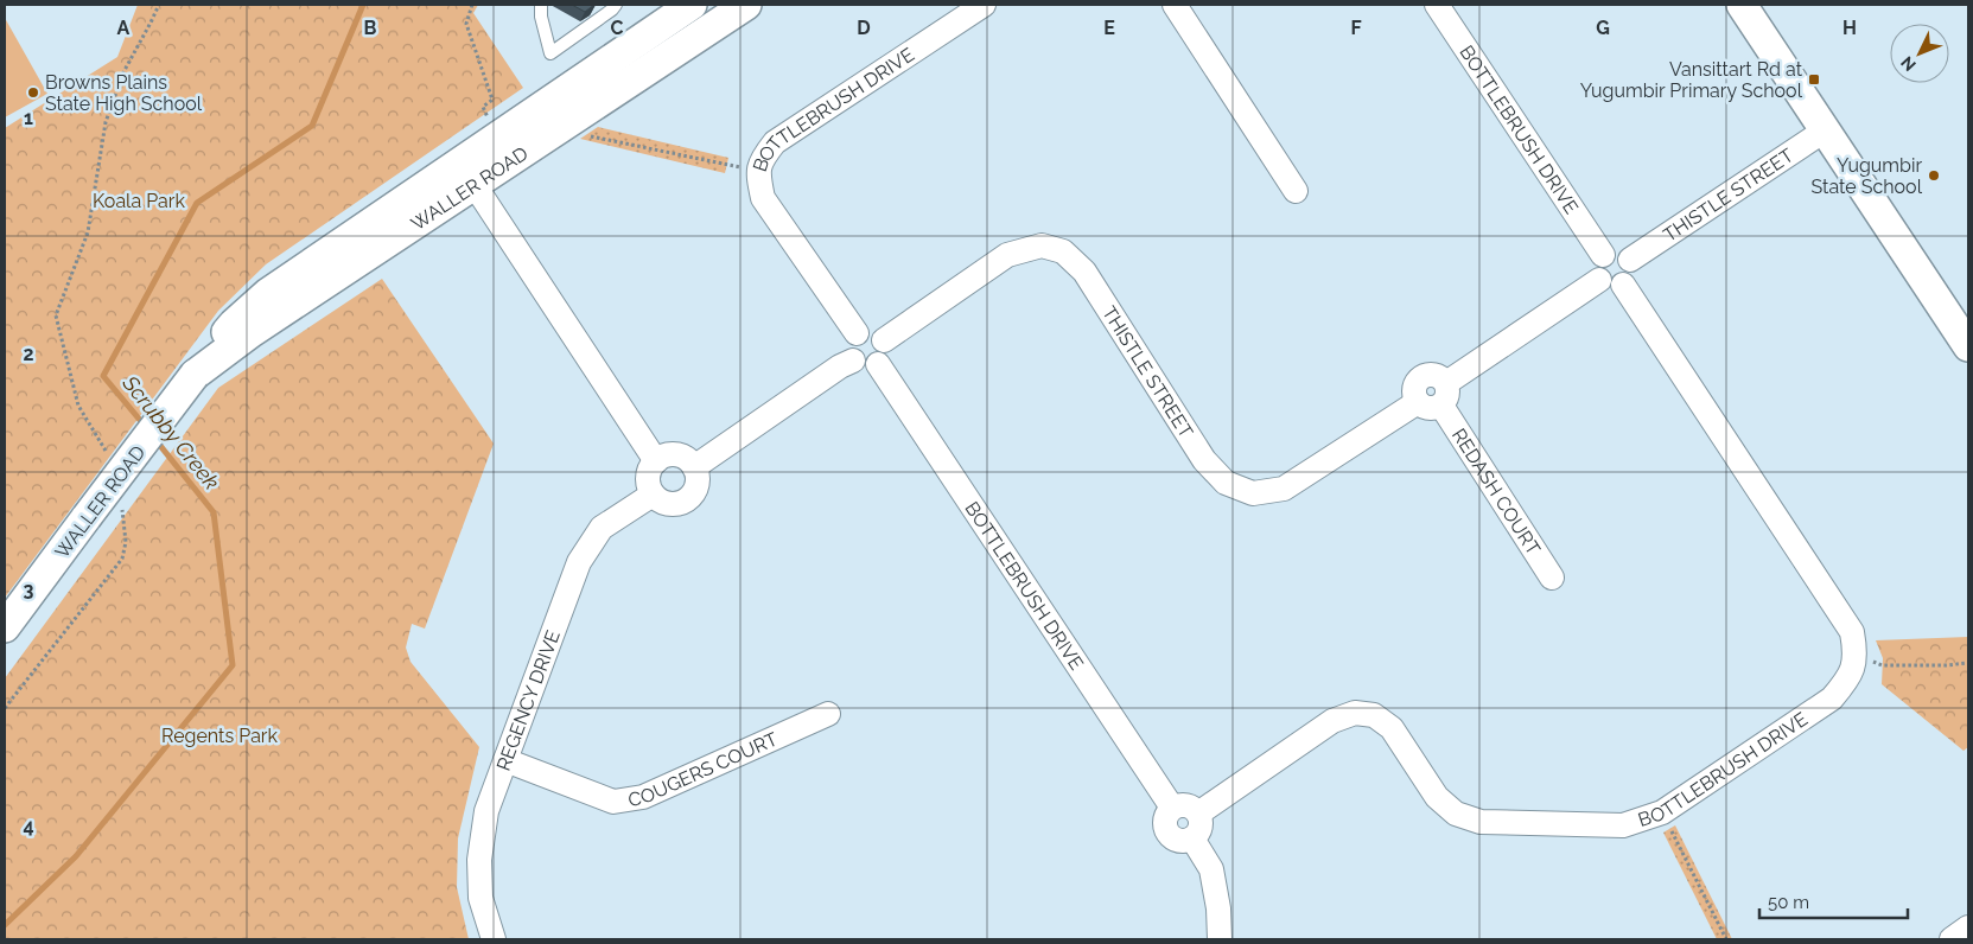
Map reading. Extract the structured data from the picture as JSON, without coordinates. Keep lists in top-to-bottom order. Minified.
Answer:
{"streets":{"street":["BOTTLEBRUSH DRIVE","WALLER ROAD","THISTLE STREET","REDASH COURT","REGENCY DRIVE","COUGERS COURT"]},"crossings":[["BOTTLEBRUSH DRIVE","THISTLE STREET"],["THISTLE STREET","REDASH COURT"],["REGENCY DRIVE","COUGERS COURT"]],"water":["Scrubby Creek"],"parks":["Koala Park","Regents Park"],"places":{"transit":["Vansittart Rd at Yugumbir Primary School"],"other":["Browns Plains State High School","Yugumbir State School"]},"scale_bar":"50 m","north":"bottom left","grid":{"columns":["A","B","C","D","E","F","G","H"],"rows":["1","2","3","4"]}}
